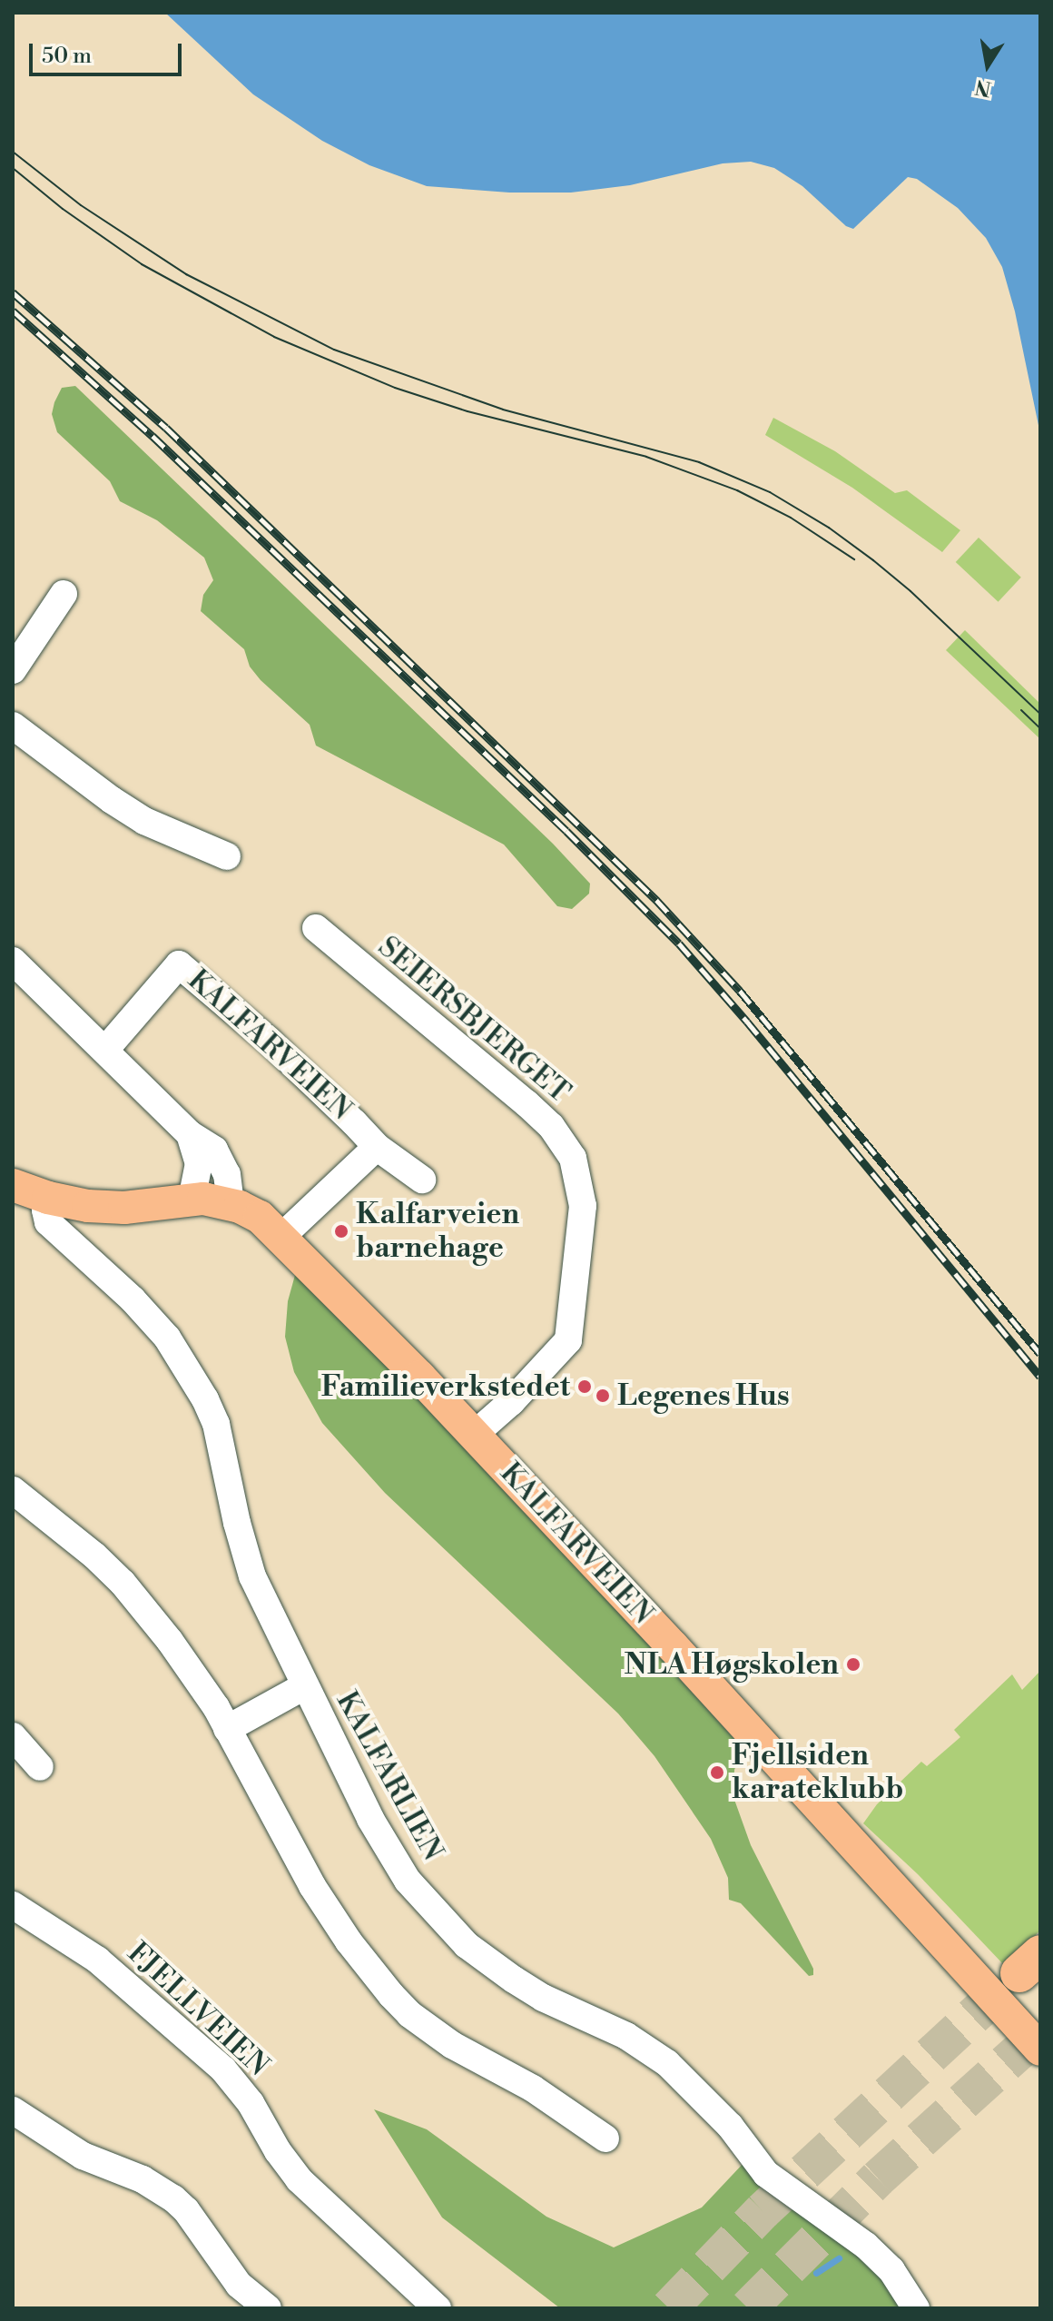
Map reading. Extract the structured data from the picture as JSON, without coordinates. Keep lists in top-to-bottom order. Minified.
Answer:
{"streets":{"main road":["KALFARVEIEN"],"street":["SEIERSBJERGET","KALFARLIEN","FJELLVEIEN"]},"crossings":[["SEIERSBJERGET","KALFARVEIEN"],["KALFARVEIEN","KALFARLIEN"]],"places":["Kalfarveien barnehage","Familieverkstedet","Legenes Hus","NLA Høgskolen","Fjellsiden karateklubb"],"scale_bar":"50 m","north":"bottom"}
